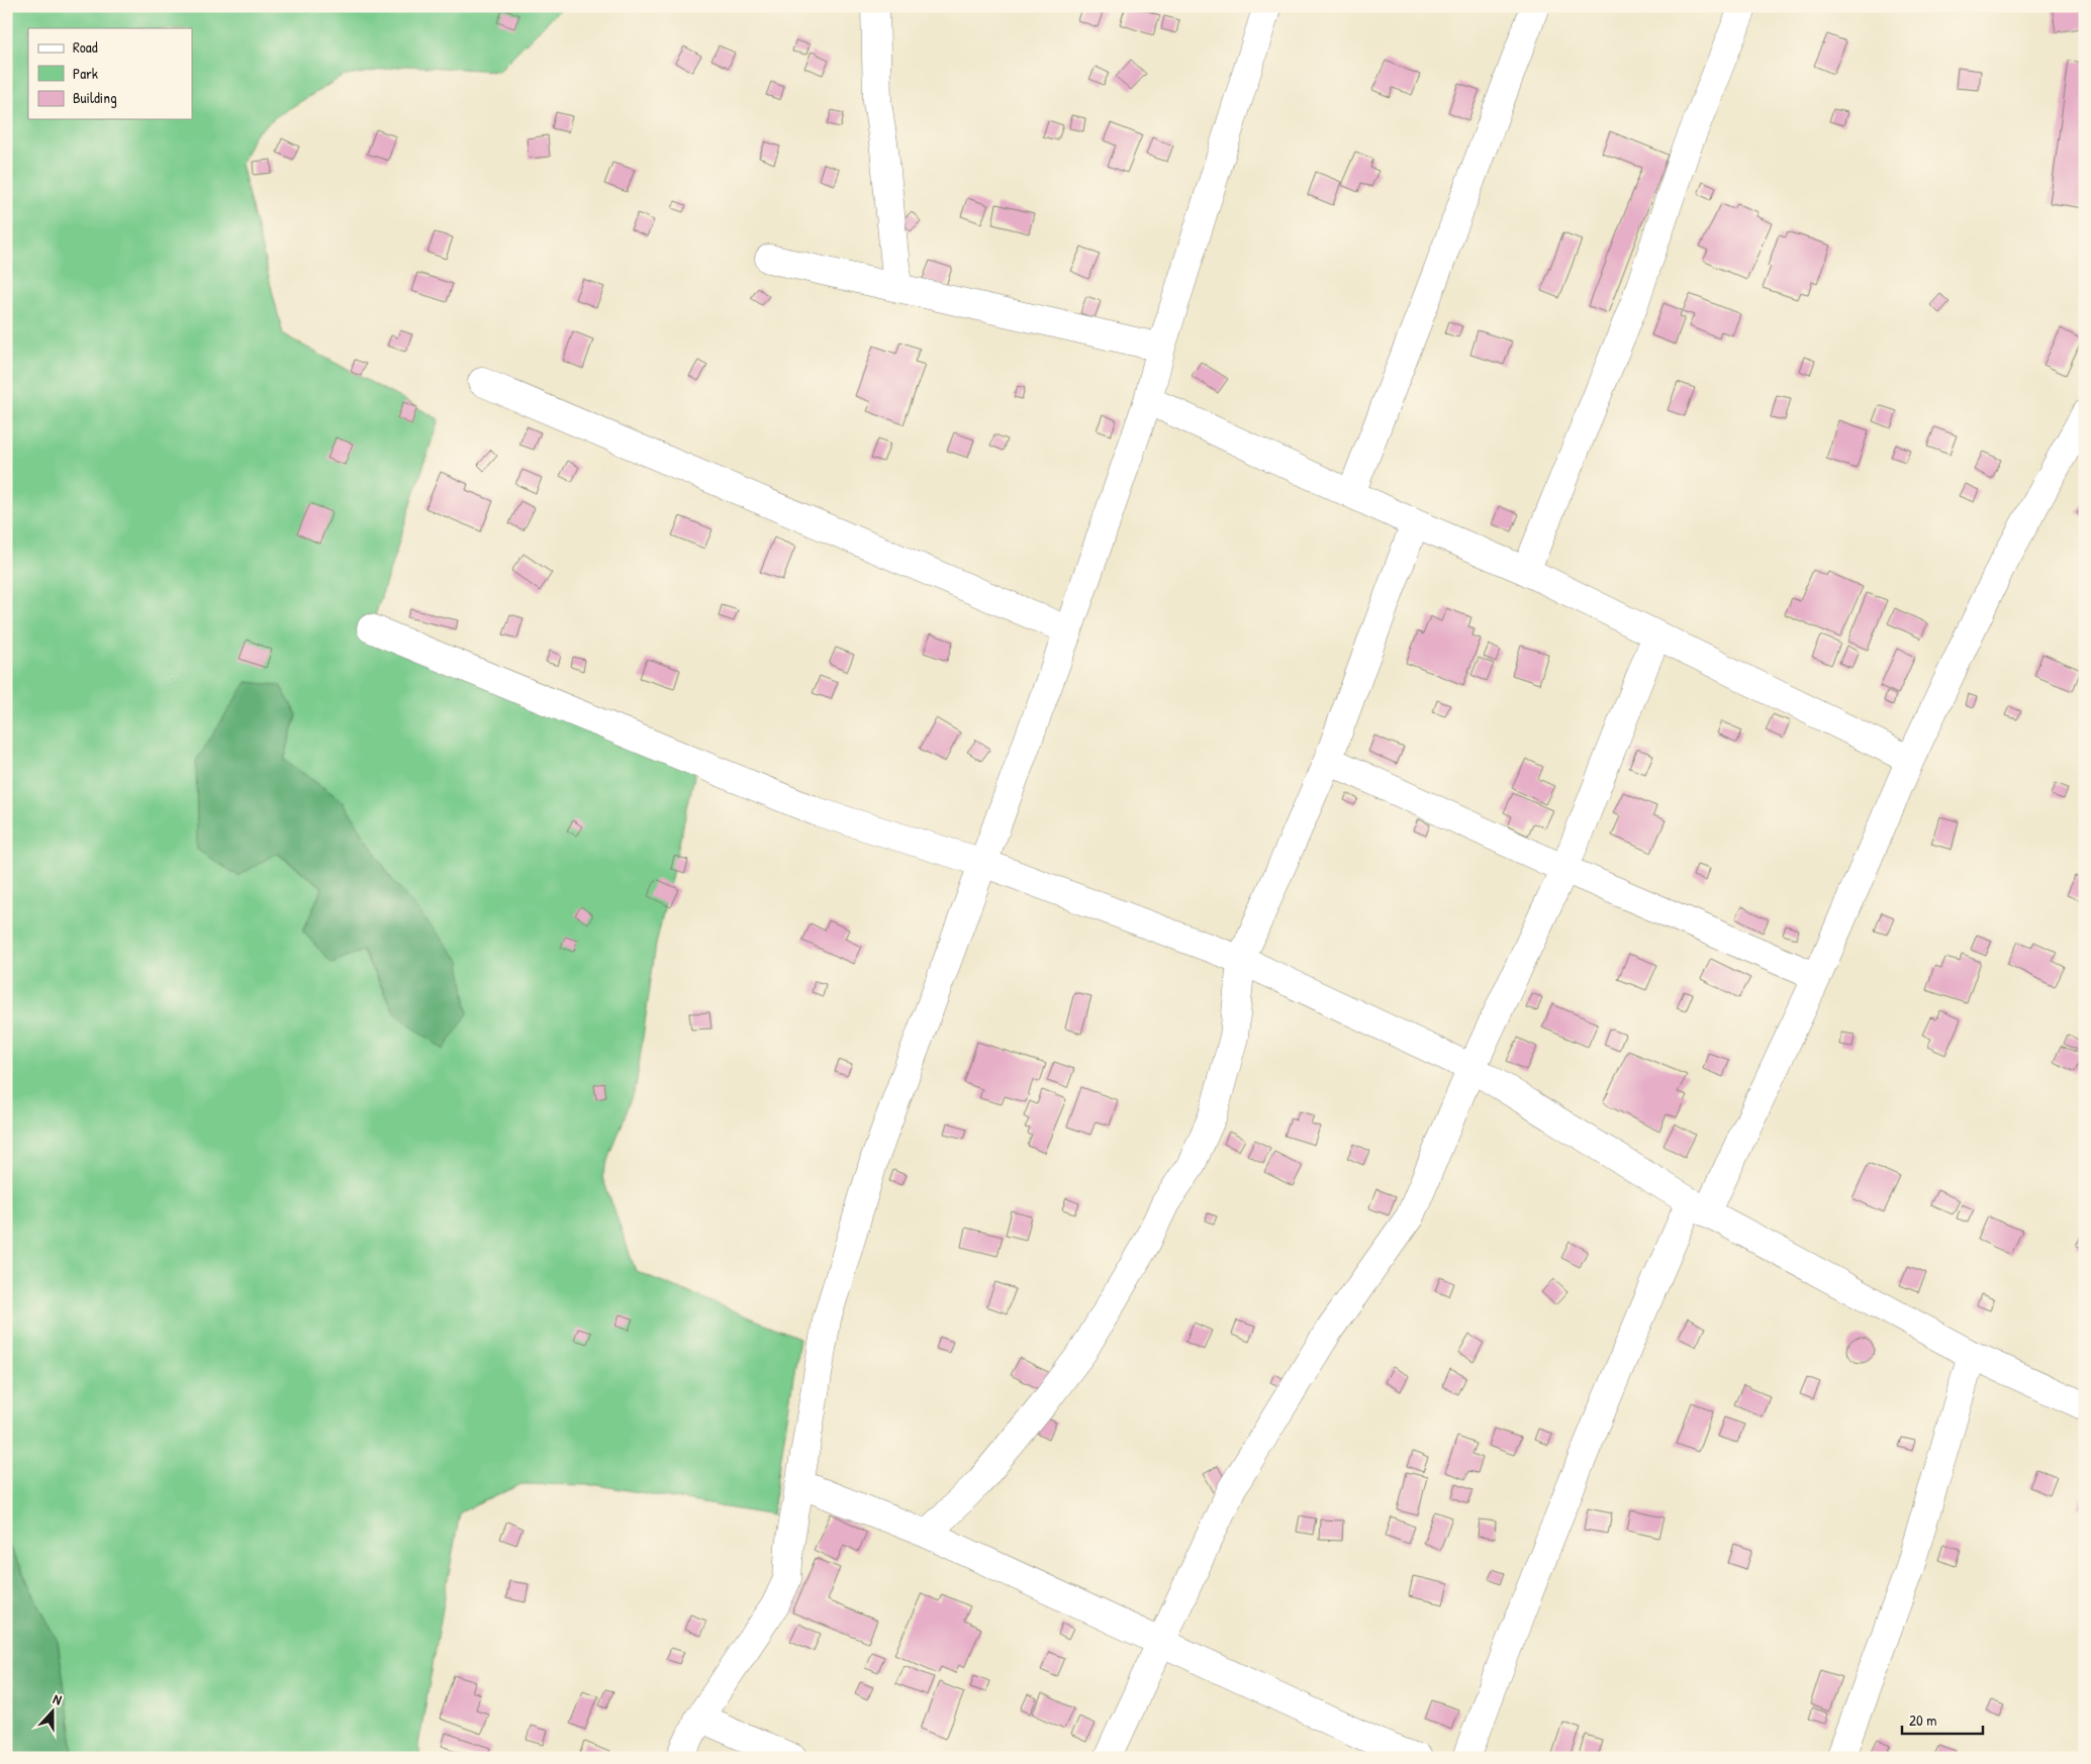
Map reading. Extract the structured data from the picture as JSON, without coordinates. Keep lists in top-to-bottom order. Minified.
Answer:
{"legend":["Road","Park","Building"],"scale_bar":"20 m","north":"top"}
